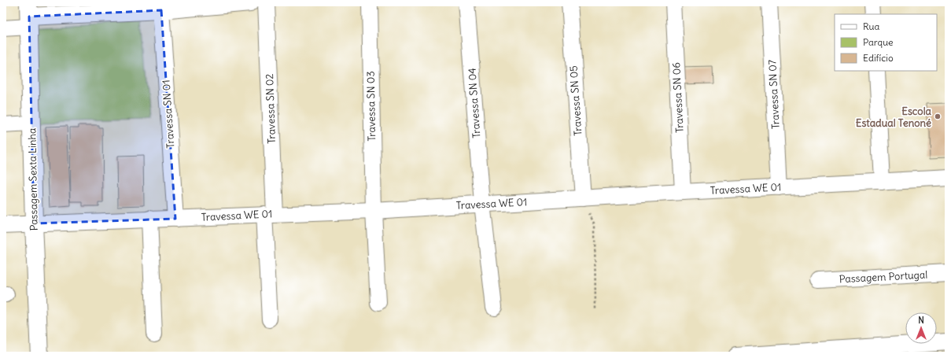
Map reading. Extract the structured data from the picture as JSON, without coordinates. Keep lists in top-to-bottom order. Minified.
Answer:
{"streets":{"street":["Travessa SN 07","Travessa SN 06","Travessa SN 05","Travessa SN 04","Travessa SN 03","Travessa SN 02","Travessa SN 01","Passagem Sexta Linha","Travessa WE 01","Passagem Portugal"]},"crossings":[["Travessa SN 07","Travessa WE 01"],["Travessa SN 06","Travessa WE 01"],["Travessa SN 05","Travessa WE 01"],["Travessa SN 04","Travessa WE 01"],["Travessa SN 03","Travessa WE 01"],["Travessa SN 02","Travessa WE 01"],["Travessa SN 01","Travessa WE 01"],["Passagem Sexta Linha","Travessa WE 01"]],"places":["Escola Estadual Tenoné"],"legend":["Rua","Parque","Edifício"],"north":"top"}
